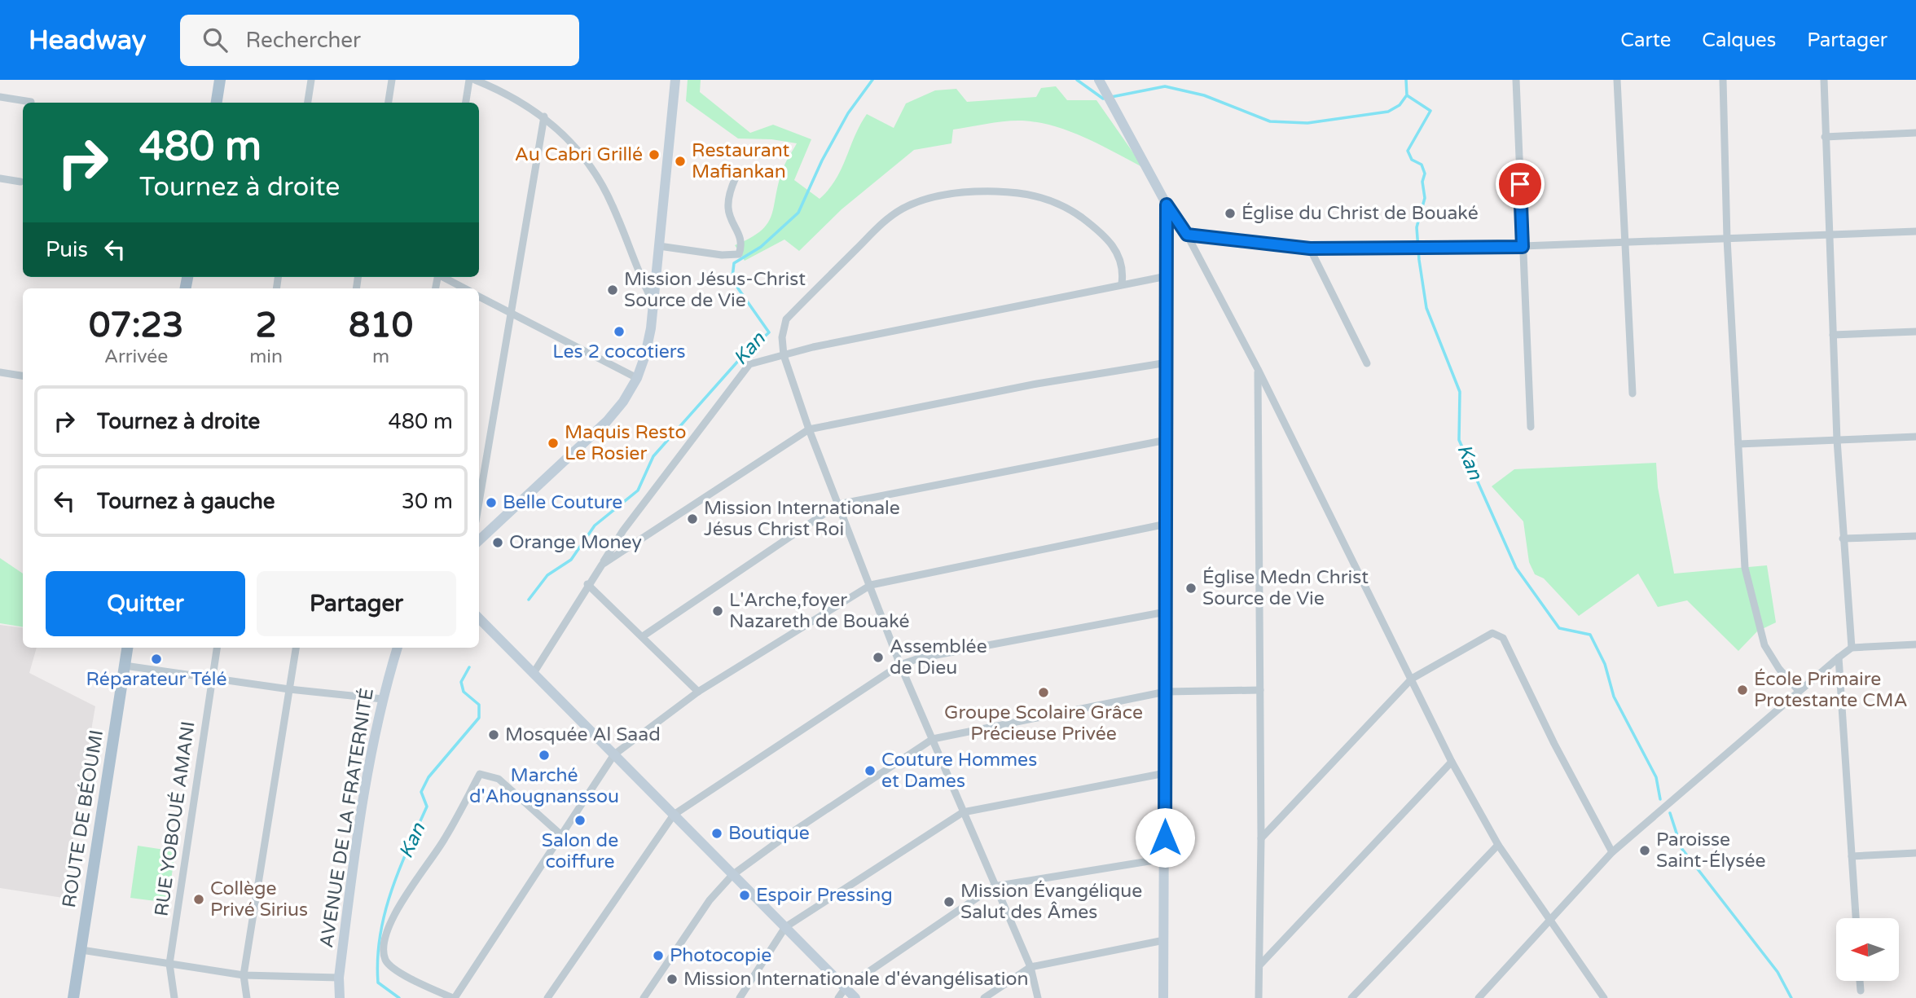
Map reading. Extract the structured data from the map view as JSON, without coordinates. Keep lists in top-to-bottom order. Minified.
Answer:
{"streets":{"main road":["ROUTE DE BÉOUMI"],"street":["AVENUE DE LA FRATERNITÉ","RUE YOBOUÉ AMANI"]},"water":["Kan"],"places":["Au Cabri Grillé","Restaurant Mafiankan","Église du Christ de Bouaké","Mission Jésus-Christ Source de Vie","Les 2 cocotiers","Maquis Resto Le Rosier","Belle Couture","Mission Internationale Jésus Christ Roi","Orange Money","Église Medn Christ Source de Vie","L'Arche,foyer Nazareth de Bouaké","Assemblée de Dieu","Réparateur Télé","École Primaire Protestante CMA","Groupe Scolaire Grâce Précieuse Privée","Mosquée Al Saad","Marché d'Ahougnanssou","Couture Hommes et Dames","Salon de coiffure","Boutique","Paroisse Saint-Élysée","Espoir Pressing","Collège Privé Sirius","Mission Évangélique Salut des Âmes","Photocopie","Mission Internationale d'évangélisation"],"north":"left","page":{"header":"Headway","search":"Rechercher","nav":["Carte","Calques","Partager"],"turn":["480 m","Tournez à droite"],"then":"Puis","eta":["07:23","Arrivée","2","min","810","m"],"list":[{"name":"Tournez à droite","value":"480 m"},{"name":"Tournez à gauche","value":"30 m"}],"buttons":["Quitter","Partager"]}}
